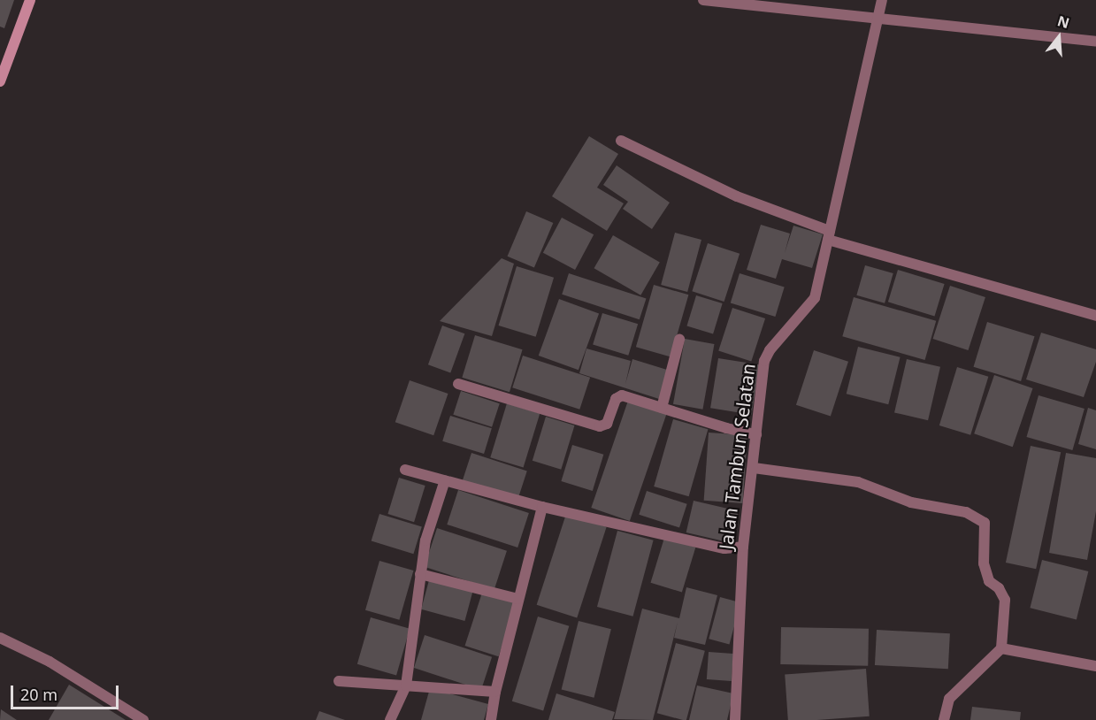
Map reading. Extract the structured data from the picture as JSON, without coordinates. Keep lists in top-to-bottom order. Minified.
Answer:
{"streets":{"street":["Jalan Tambun Selatan"]},"scale_bar":"20 m","north":"top"}
